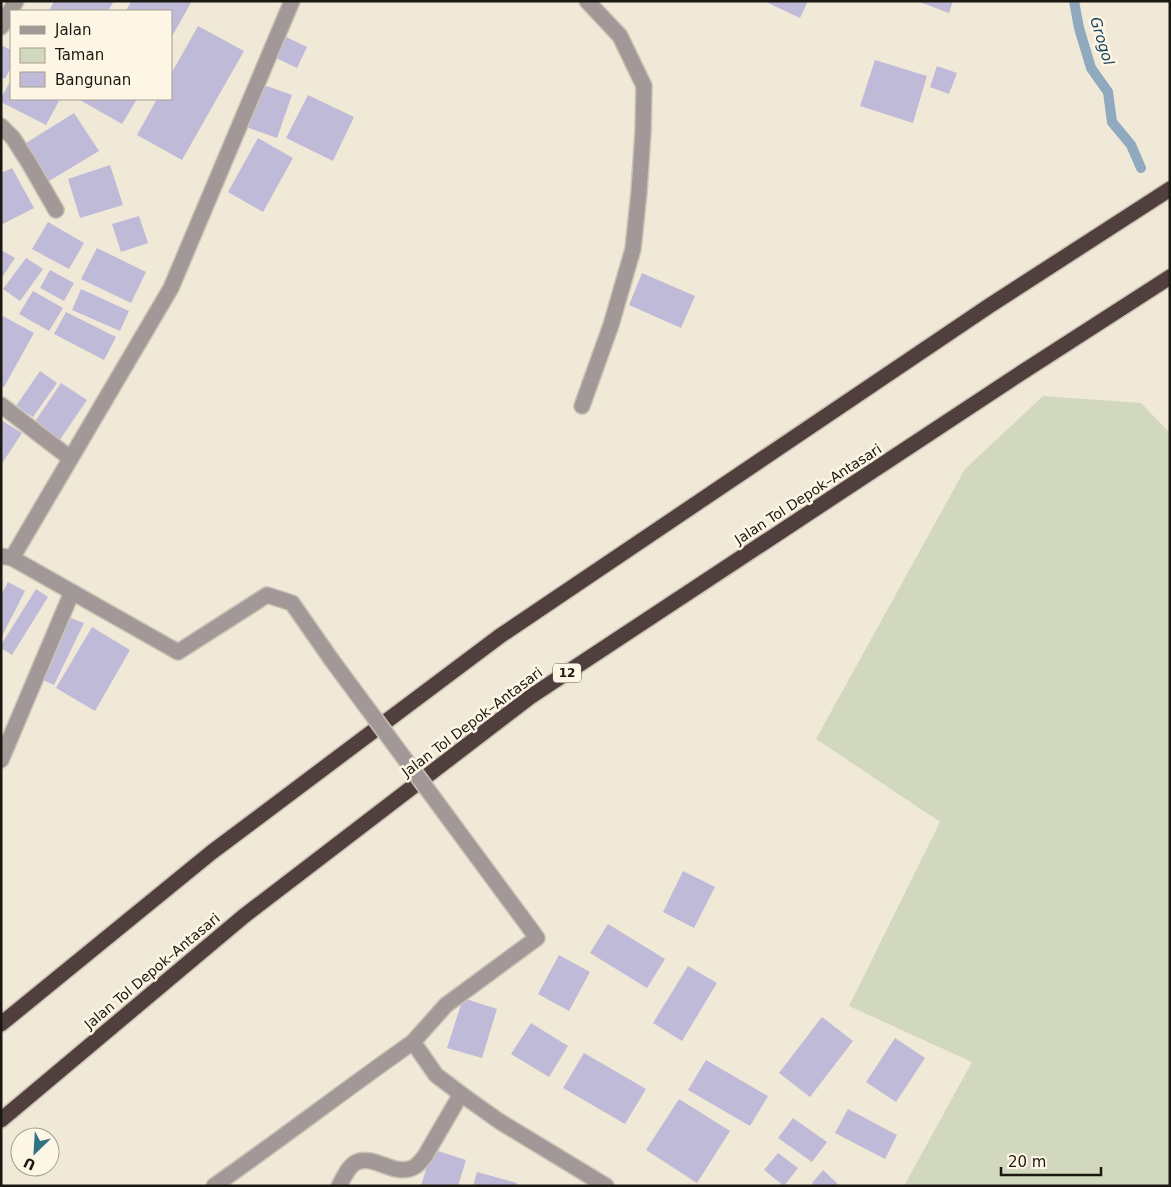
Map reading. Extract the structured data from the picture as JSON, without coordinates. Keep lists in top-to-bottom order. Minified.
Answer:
{"streets":{"highway":["Jalan Tol Depok–Antasari","12"]},"water":["Grogol"],"legend":["Jalan","Taman","Bangunan"],"scale_bar":"20 m","north":"bottom left"}
